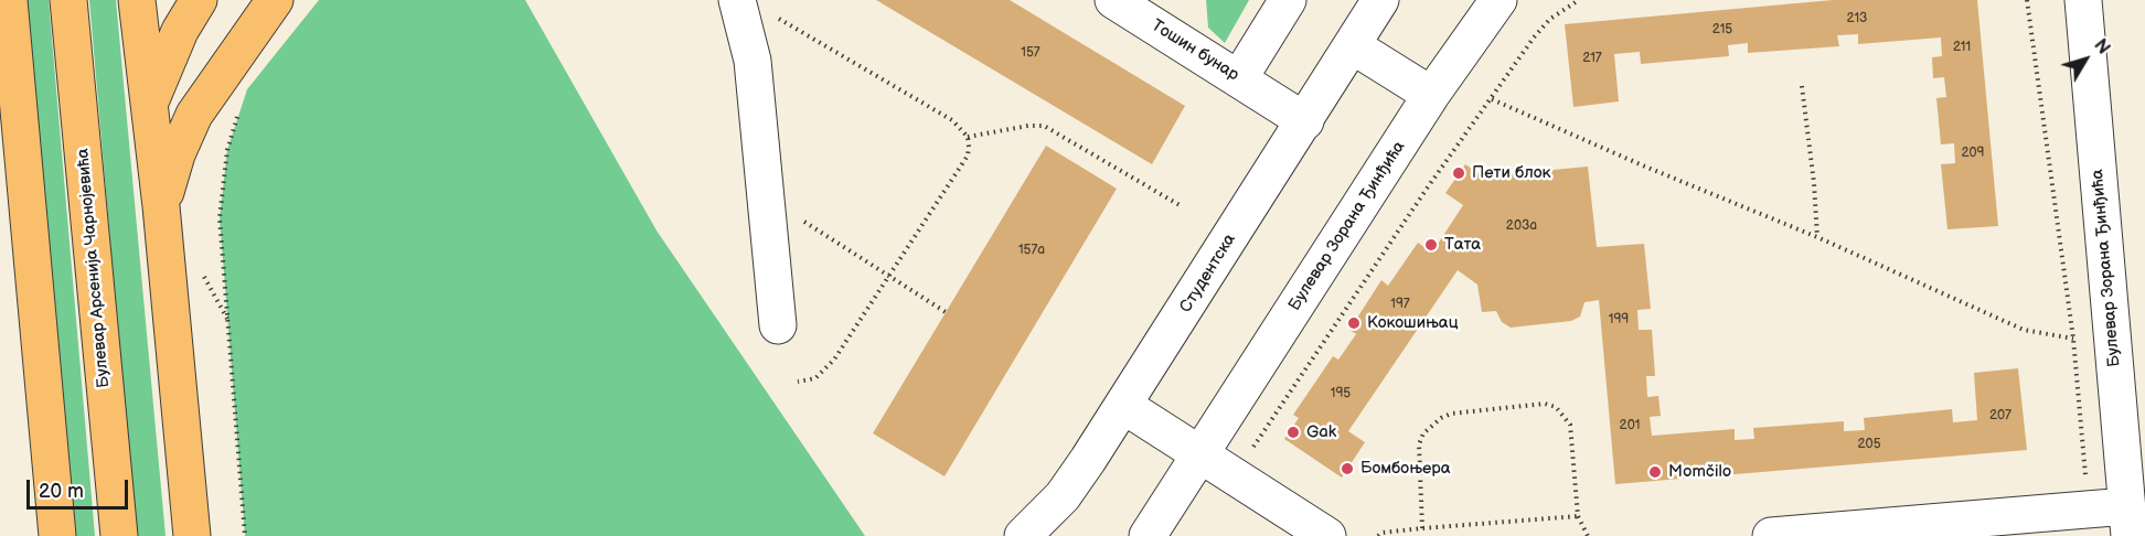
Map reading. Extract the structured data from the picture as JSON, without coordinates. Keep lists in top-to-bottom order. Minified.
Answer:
{"streets":{"highway":["Булевар Арсенија Чарнојевића"],"street":["Тошин бунар","Булевар Зорана Ђинђића","Студентска"]},"crossings":[["Тошин бунар","Студентска"]],"places":["Пети блок","Тата","Кокошињац","Gak","Бомбоњера","Momčilo"],"house_numbers":["213","215","211","157","217","209","203a","157a","197","199","195","207","201","205"],"scale_bar":"20 m","north":"top right"}
